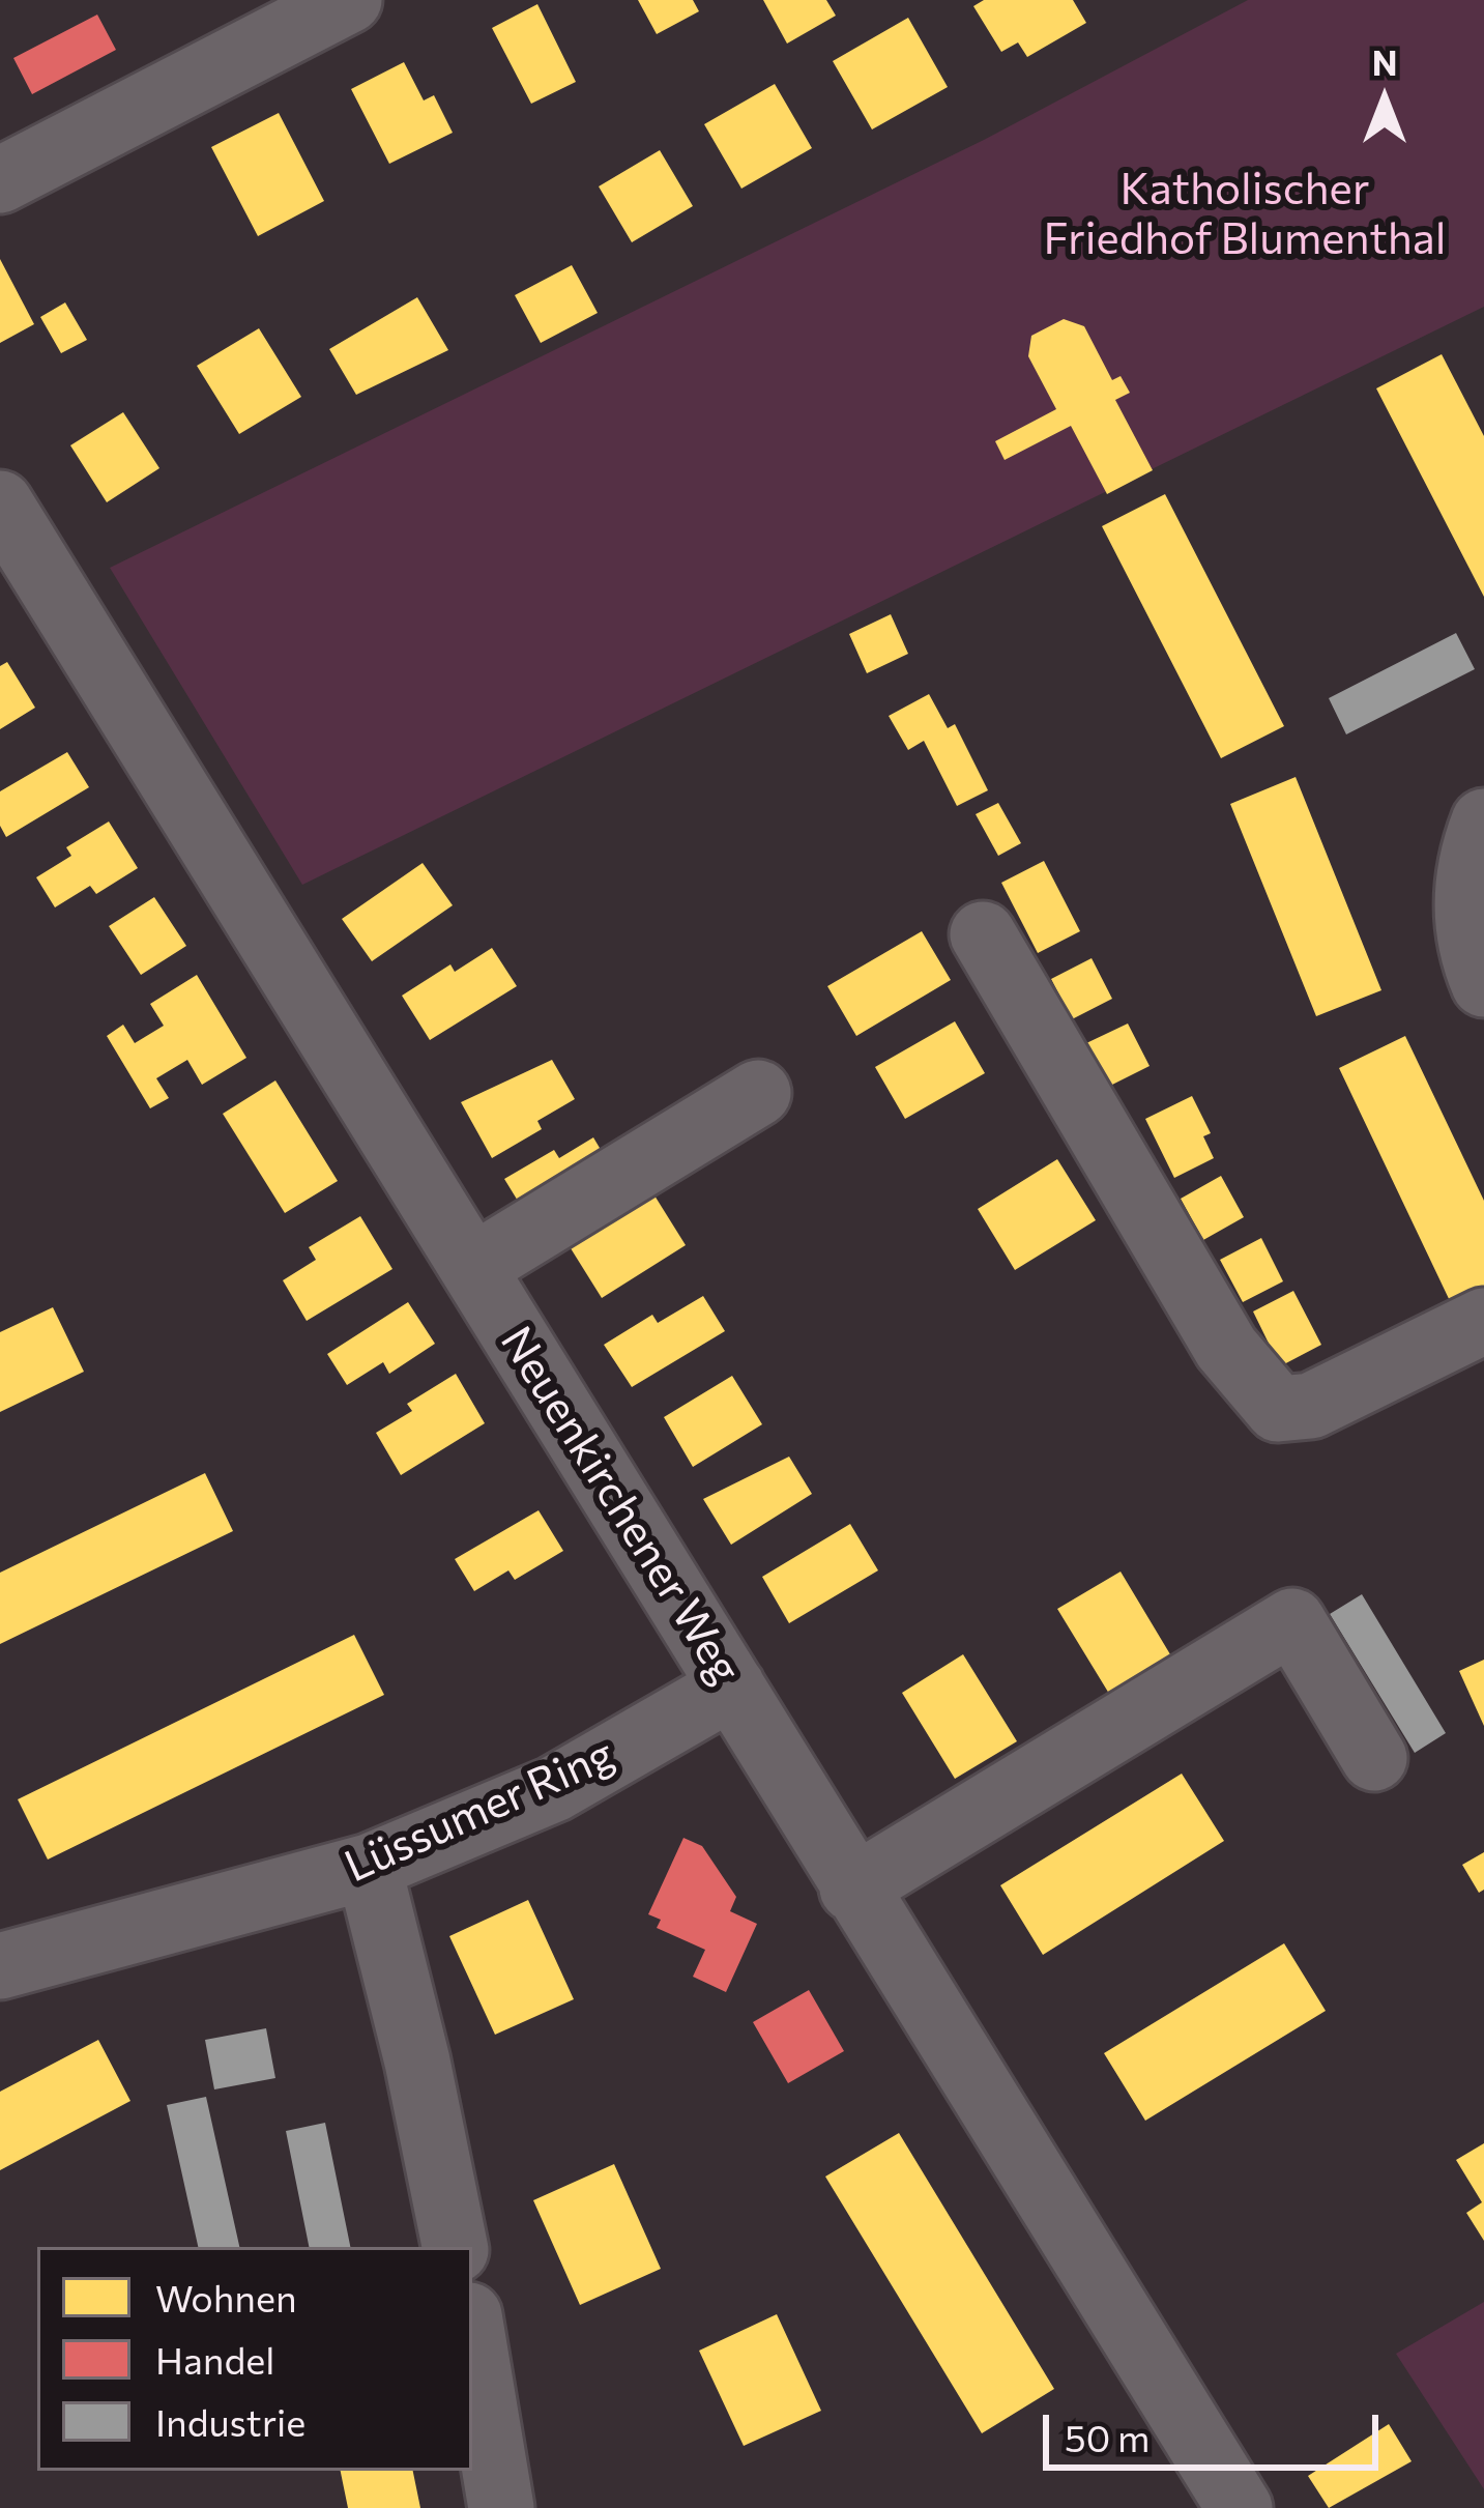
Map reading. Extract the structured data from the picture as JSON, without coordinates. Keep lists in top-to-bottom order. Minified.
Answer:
{"streets":{"street":["Neuenkirchener Weg","Lüssumer Ring"]},"crossings":[["Neuenkirchener Weg","Lüssumer Ring"]],"parks":["Katholischer Friedhof Blumenthal"],"legend":["Wohnen","Handel","Industrie"],"scale_bar":"50 m","north":"top"}
